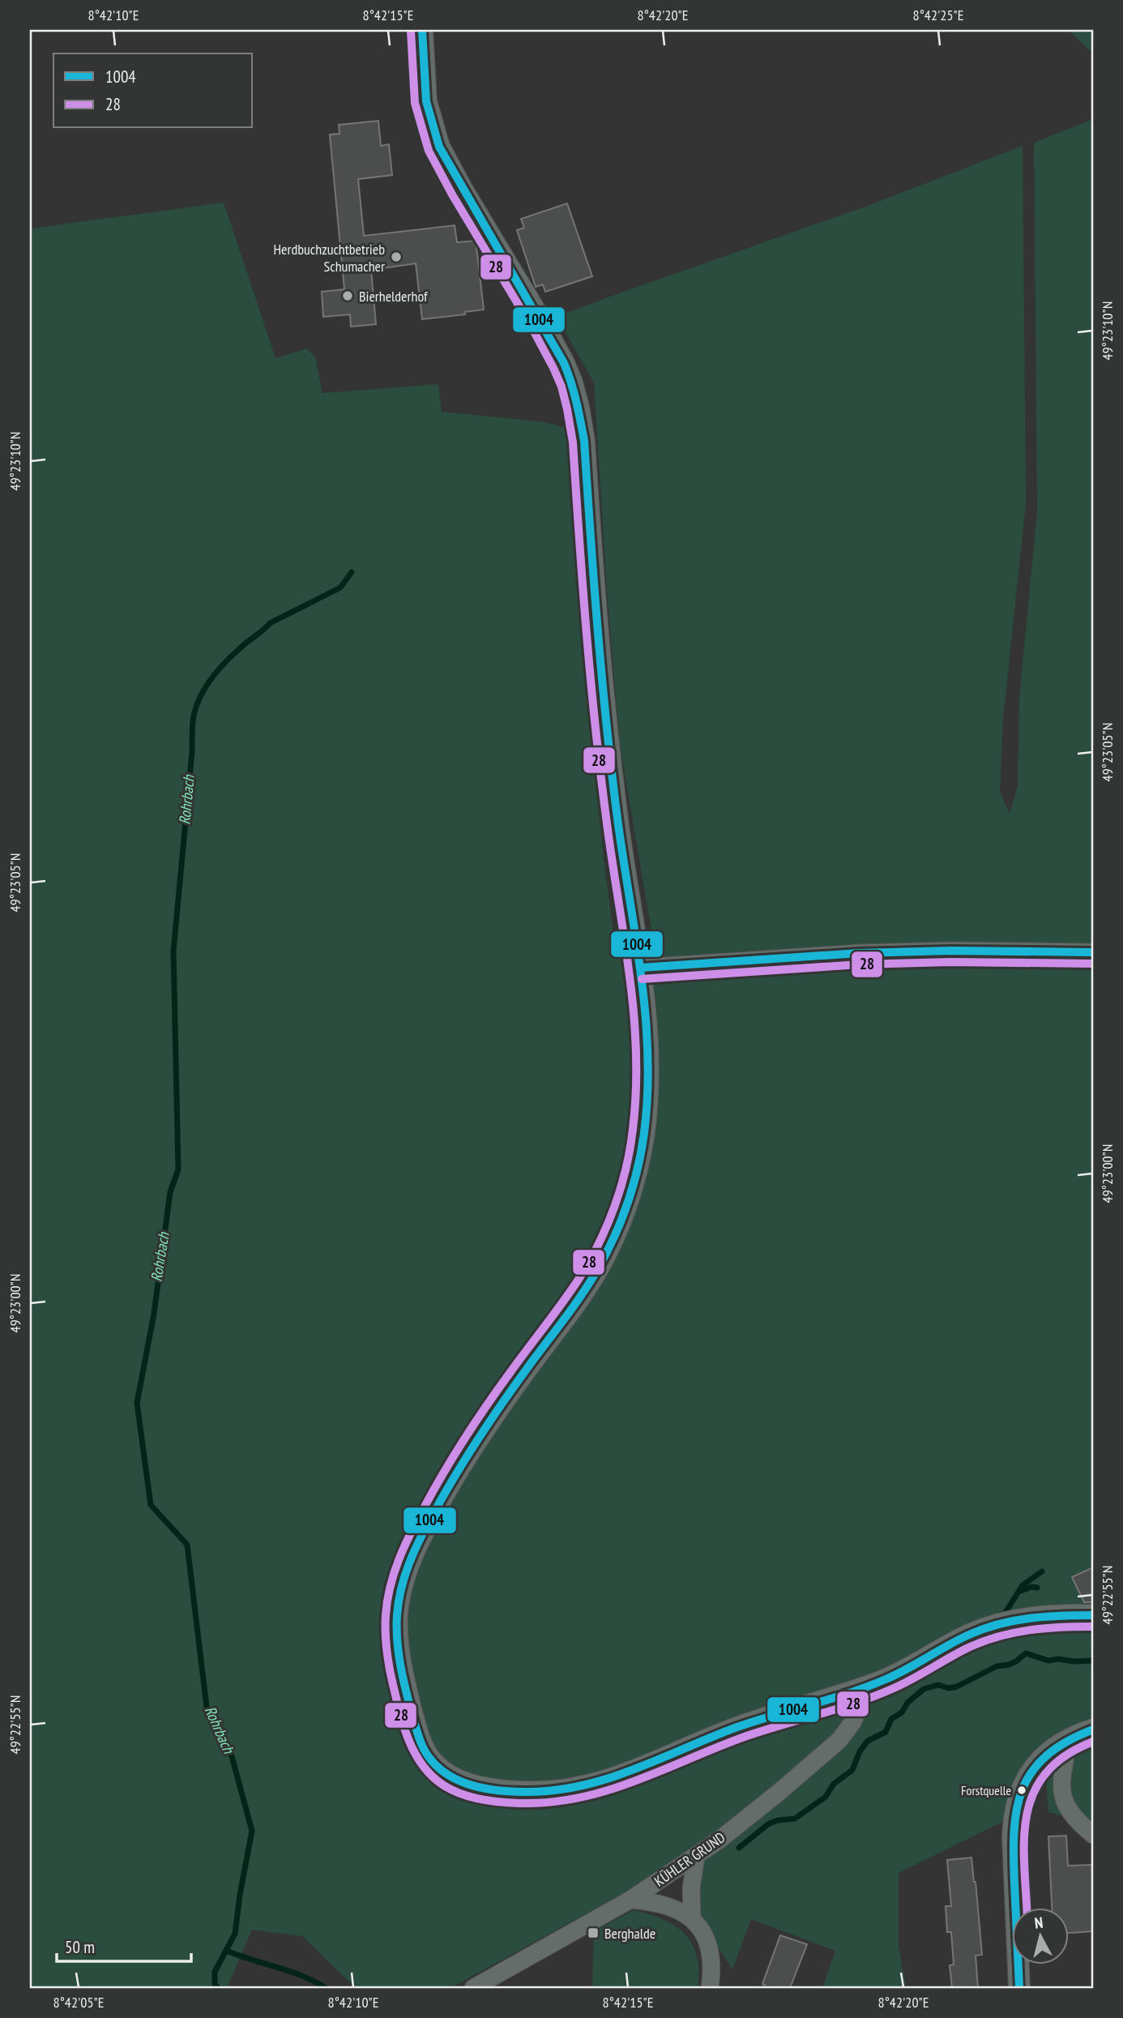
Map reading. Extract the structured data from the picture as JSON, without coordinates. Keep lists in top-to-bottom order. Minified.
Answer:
{"streets":{"street":["KÜHLER GRUND"]},"water":["Rohrbach"],"places":{"other":["Herdbuchzuchtbetrieb Schumacher","Bierhelderhof","Forstquelle"],"transit":["Berghalde"]},"lines":["transit line 1004","transit line 28"],"legend":["1004","28"],"scale_bar":"50 m","north":"top","coordinates":["8°42'10\"E","8°42'15\"E","8°42'20\"E","8°42'25\"E","49°23'10\"N","49°23'05\"N","49°23'00\"N","49°22'55\"N","8°42'05\"E"]}
